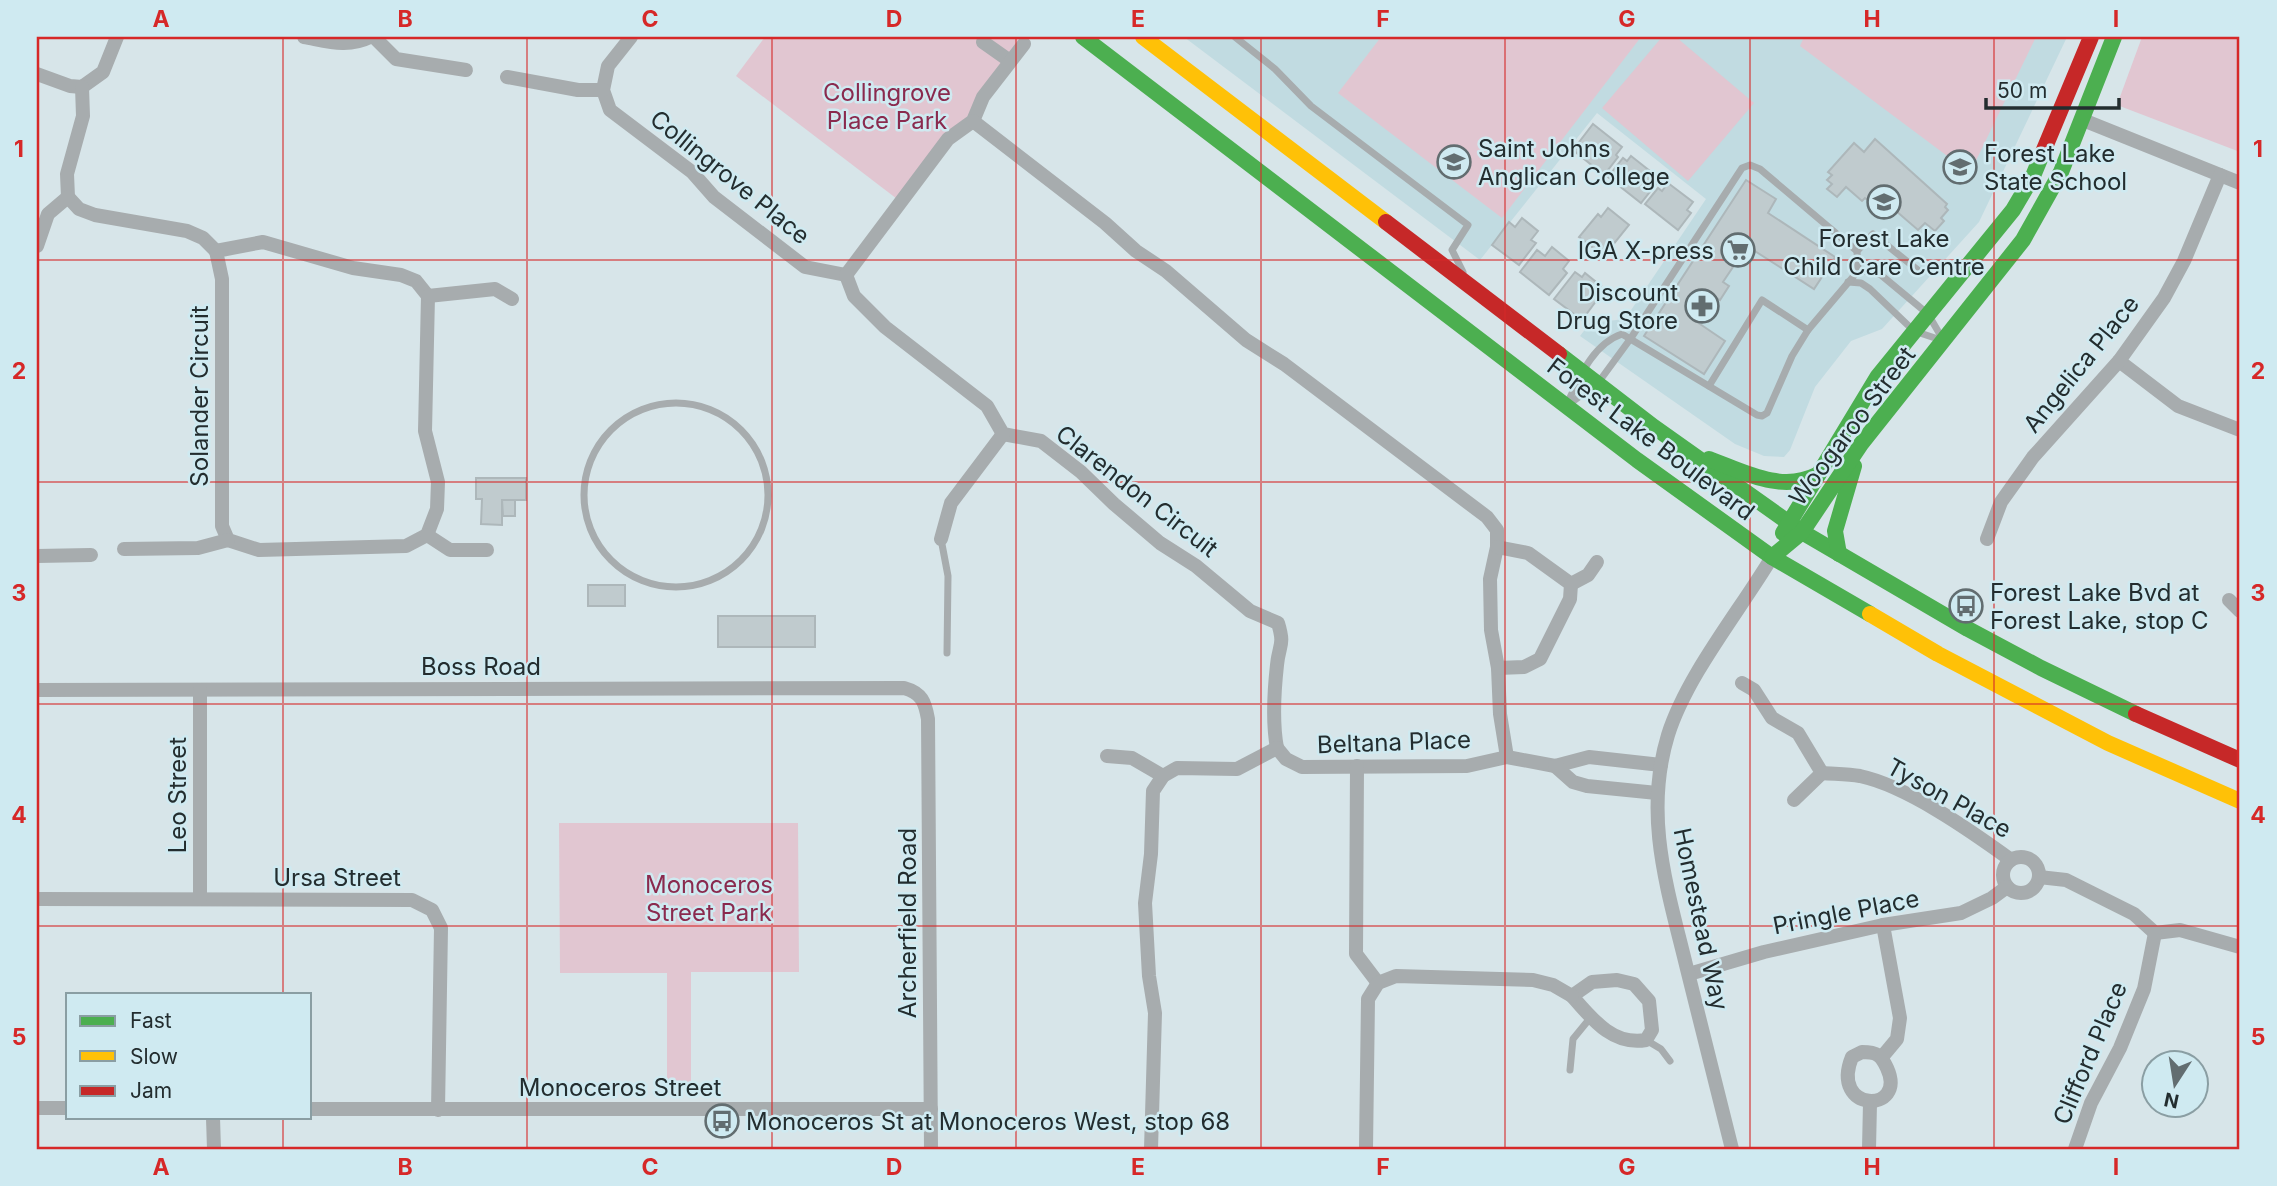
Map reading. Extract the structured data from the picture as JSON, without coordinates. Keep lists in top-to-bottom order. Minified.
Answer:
{"streets":{"main road":["Woogaroo Street","Forest Lake Boulevard"],"street":["Collingrove Place","Angelica Place","Solander Circuit","Clarendon Circuit","Boss Road","Beltana Place","Leo Street","Tyson Place","Ursa Street","Pringle Place","Homestead Way","Archerfield Road","Clifford Place","Monoceros Street"]},"crossings":[["Woogaroo Street","Forest Lake Boulevard"],["Woogaroo Street","Homestead Way"],["Forest Lake Boulevard","Homestead Way"],["Clarendon Circuit","Beltana Place"],["Boss Road","Leo Street"],["Boss Road","Archerfield Road"],["Beltana Place","Homestead Way"],["Leo Street","Ursa Street"],["Tyson Place","Pringle Place"],["Ursa Street","Monoceros Street"],["Pringle Place","Homestead Way"],["Archerfield Road","Monoceros Street"]],"parks":["Collingrove Place Park","Monoceros Street Park"],"places":{"school or university":["Saint Johns Anglican College","Forest Lake State School","Forest Lake Child Care Centre"],"supermarket":["IGA X-press"],"pharmacy":["Discount Drug Store"],"bus stop":["Forest Lake Bvd at Forest Lake, stop C","Monoceros St at Monoceros West, stop 68"]},"legend":["Fast","Slow","Jam"],"scale_bar":"50 m","north":"bottom","grid":{"columns":["A","B","C","D","E","F","G","H","I"],"rows":["1","2","3","4","5"]}}
